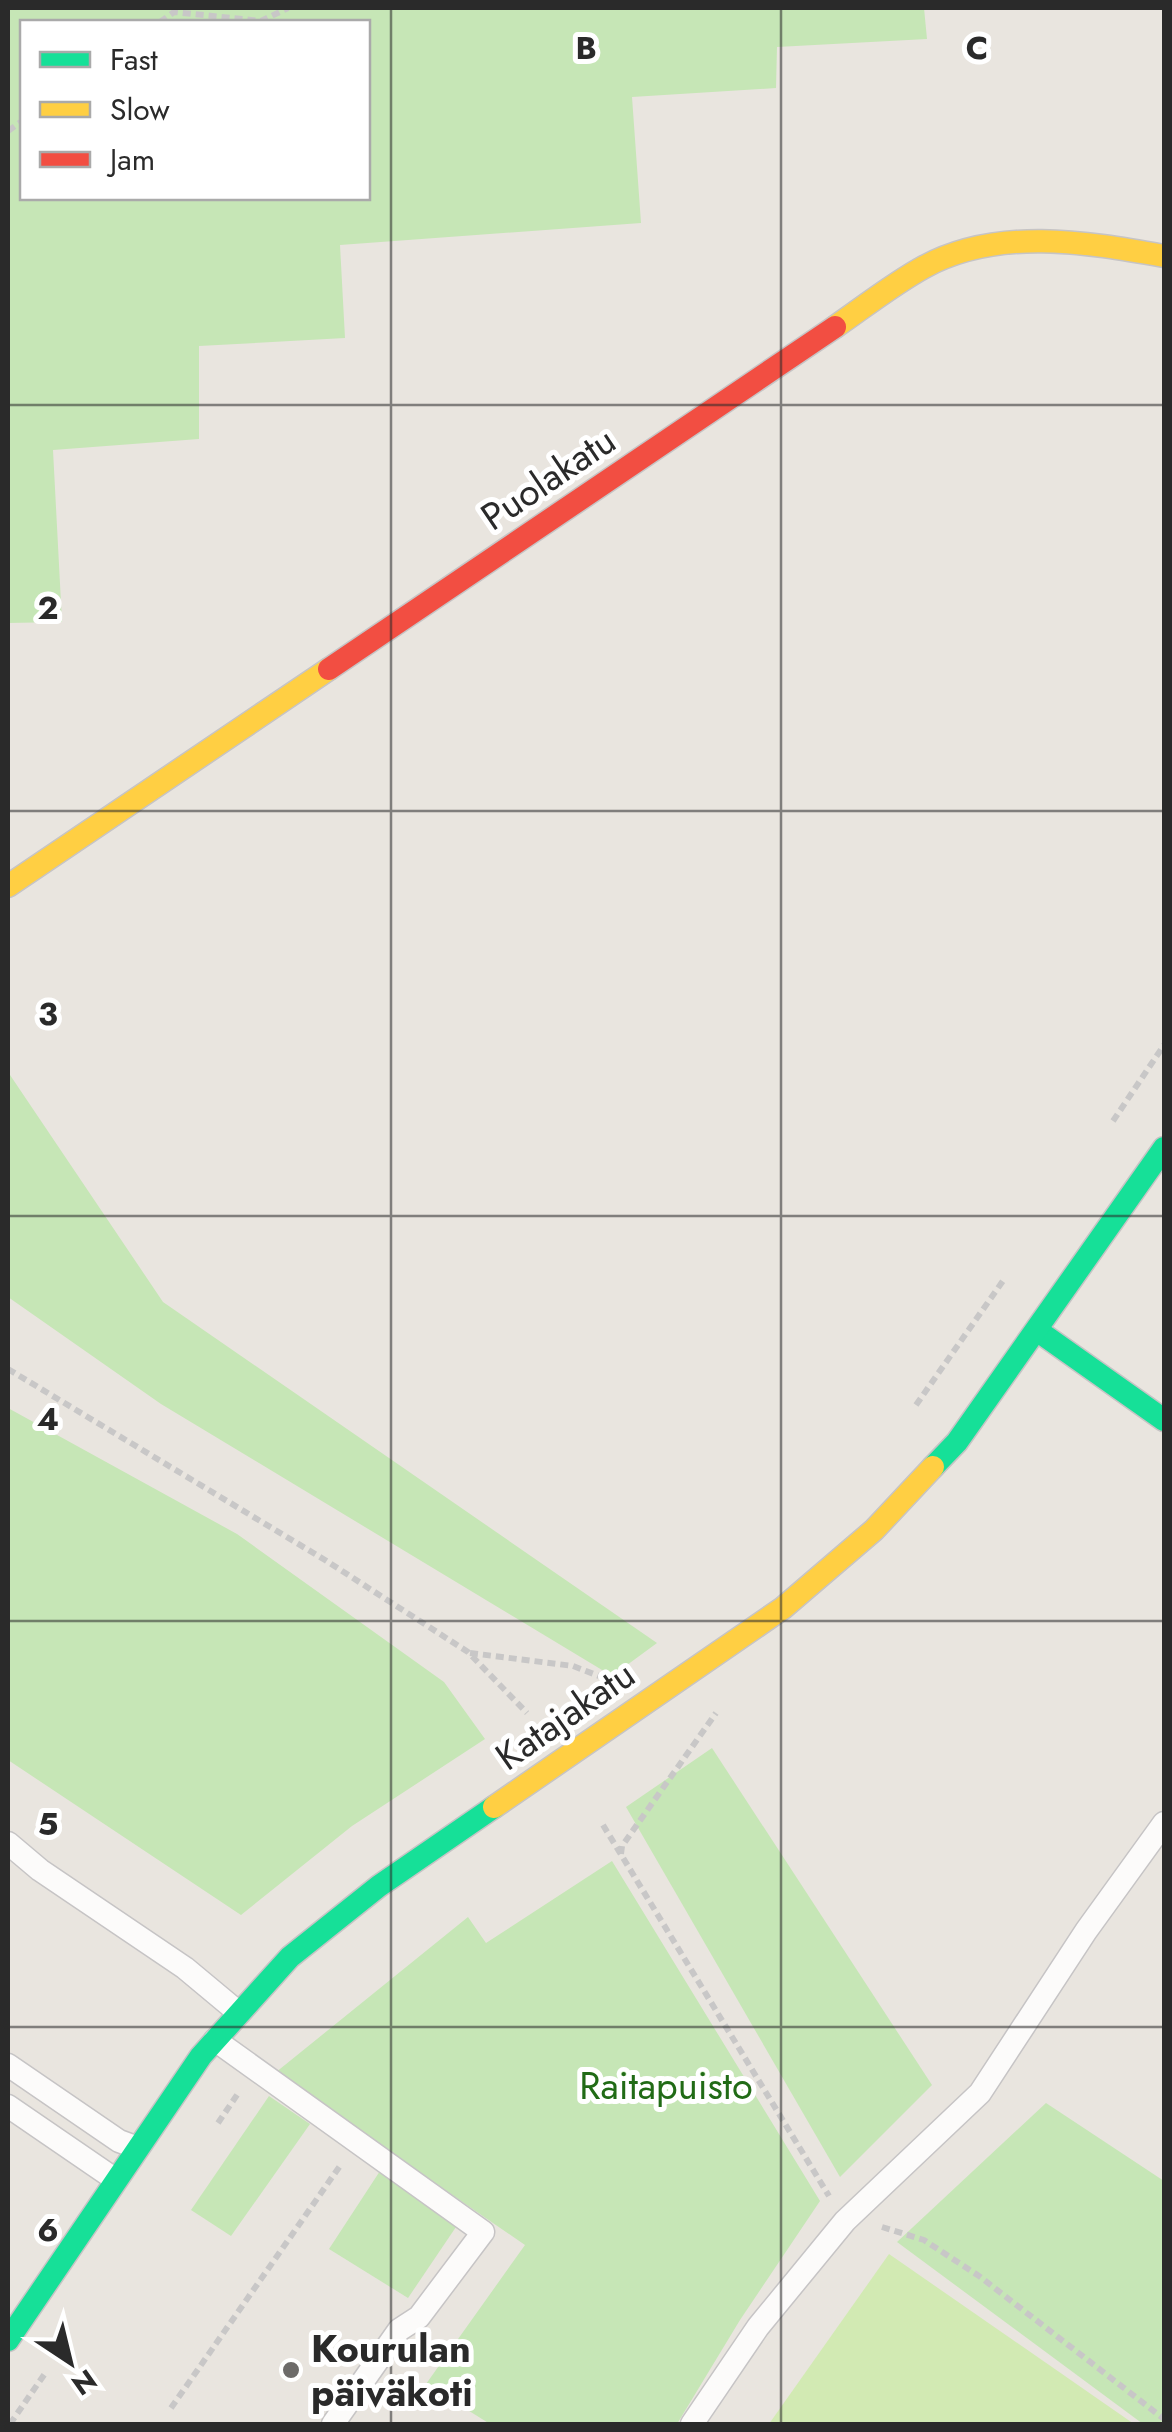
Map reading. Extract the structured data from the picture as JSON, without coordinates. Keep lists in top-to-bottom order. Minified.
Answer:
{"streets":{"street":["Puolakatu","Katajakatu"]},"parks":["Raitapuisto"],"places":["Kourulan päiväkoti"],"legend":["Fast","Slow","Jam"],"north":"bottom right","grid":{"columns":["B","C"],"rows":["2","3","4","5","6"]}}
